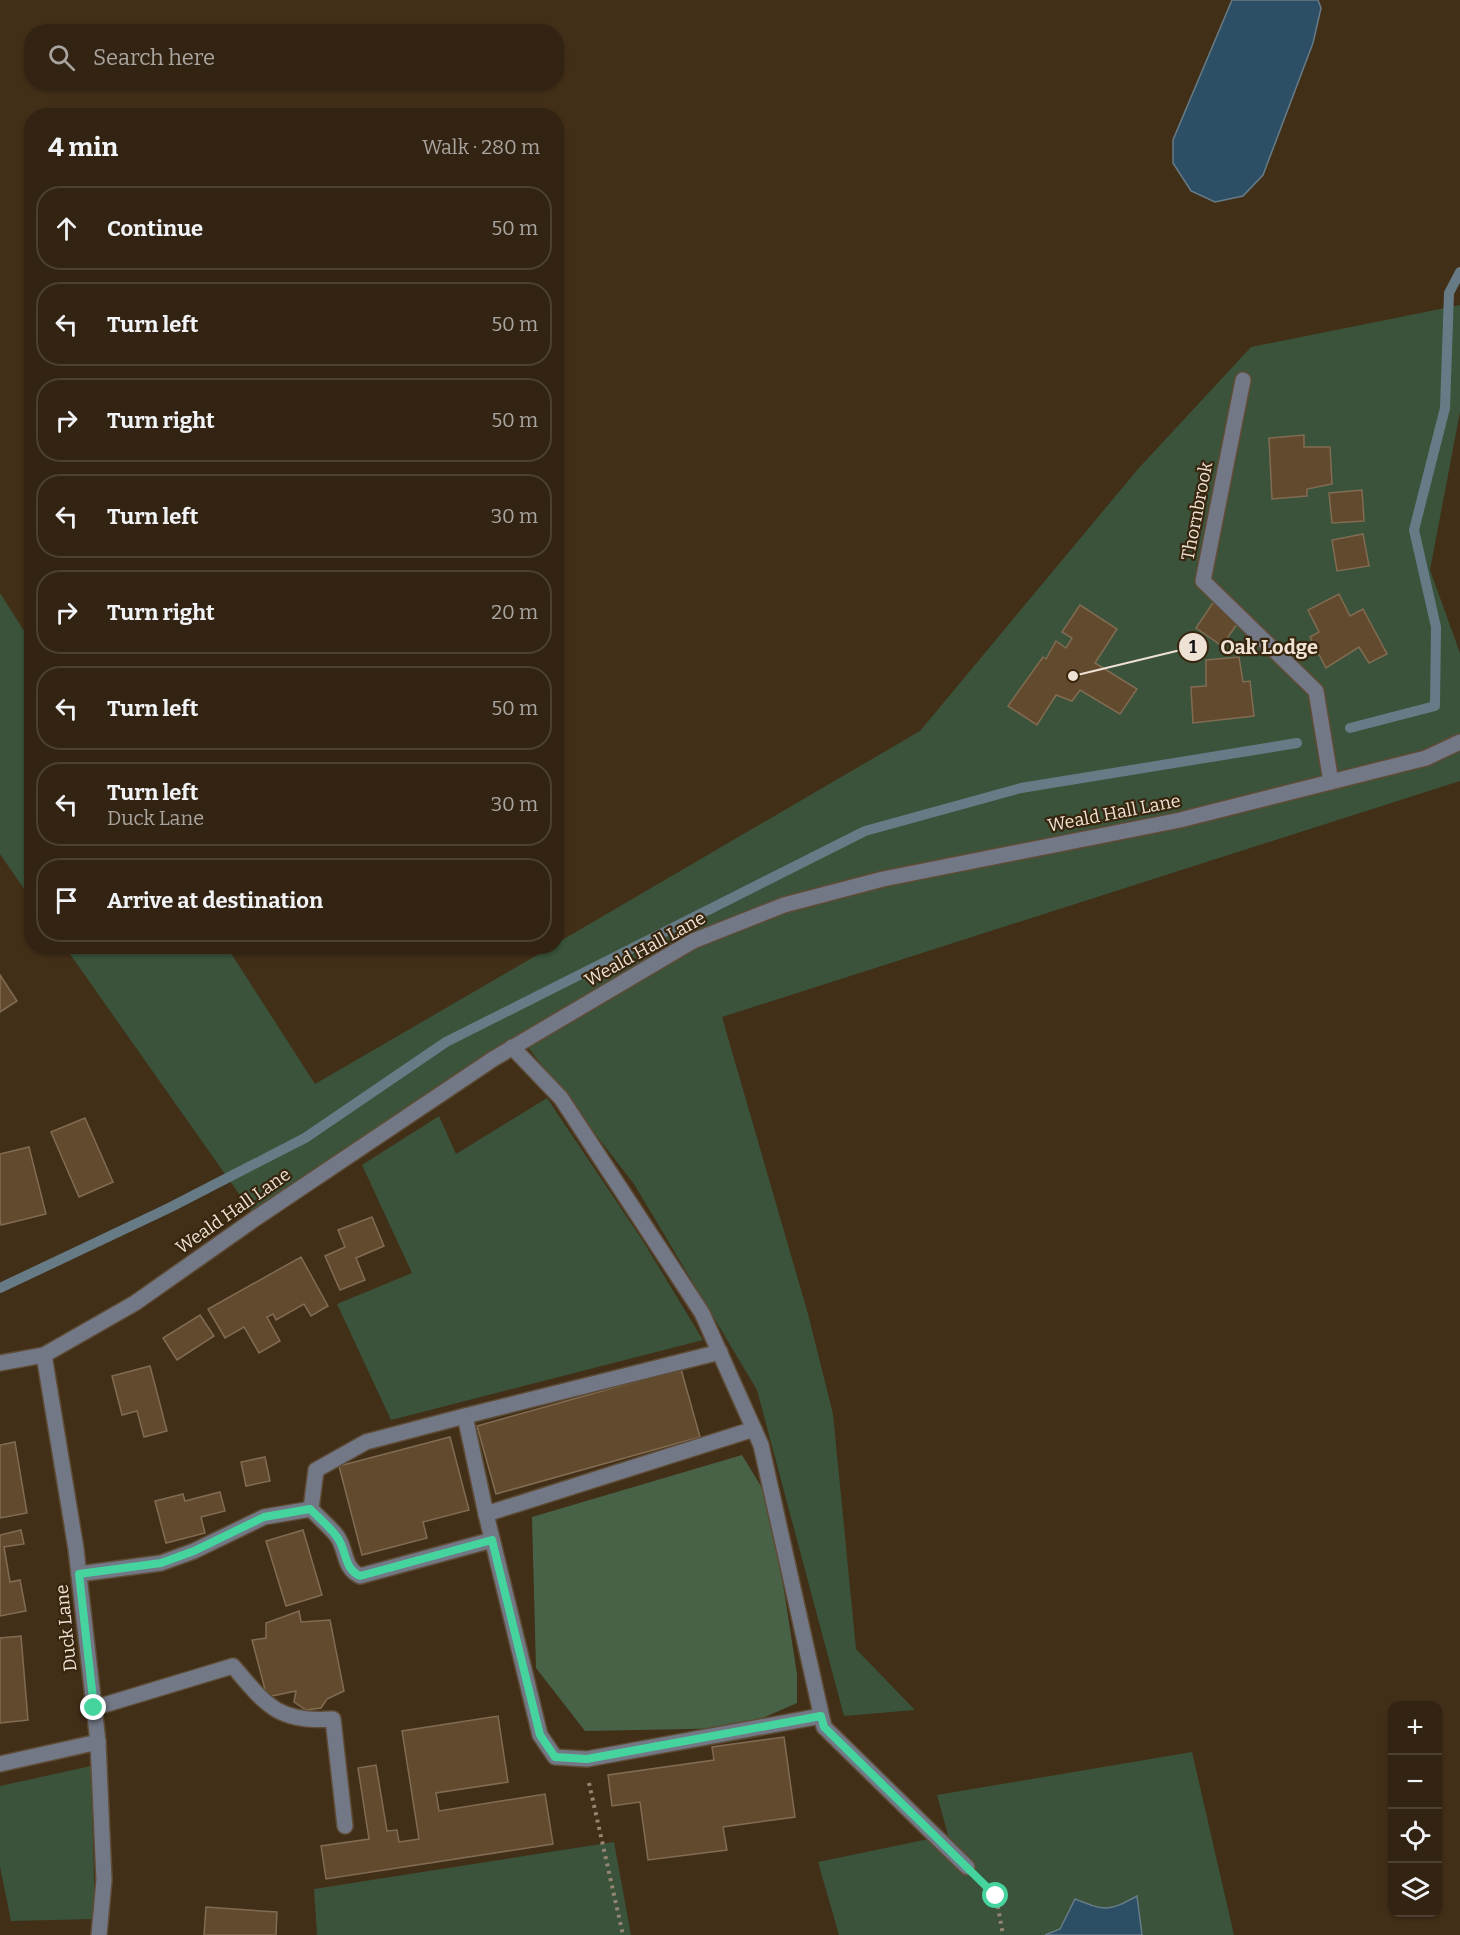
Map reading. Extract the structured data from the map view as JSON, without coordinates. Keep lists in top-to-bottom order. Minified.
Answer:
{"streets":{"street":["Thornbrook","Weald Hall Lane","Duck Lane"]},"crossings":[["Thornbrook","Weald Hall Lane"],["Weald Hall Lane","Duck Lane"]],"places":["Oak Lodge"],"page":{"search":"Search here","heading":["4 min","Walk · 280 m"],"list":[["Continue","50 m"],["Turn left","50 m"],["Turn right","50 m"],["Turn left","30 m"],["Turn right","20 m"],["Turn left","50 m"],["Turn left","Duck Lane","30 m"],"Arrive at destination"],"map_buttons":["+","−"]}}
